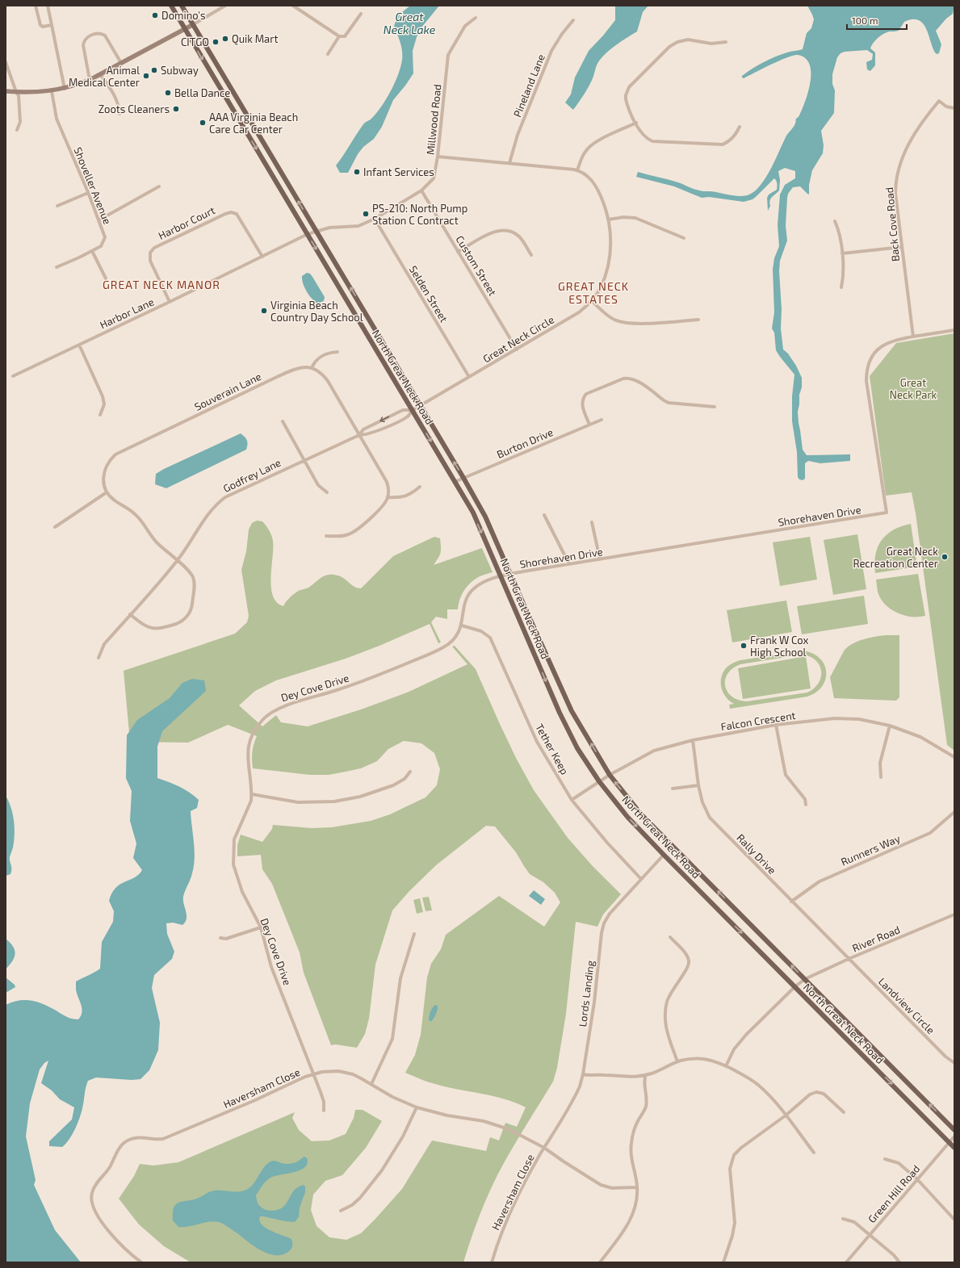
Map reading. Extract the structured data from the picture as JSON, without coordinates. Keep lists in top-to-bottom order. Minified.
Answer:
{"streets":{"main road":["North Great Neck Road"],"street":["Pineland Lane","Millwood Road","Shoveller Avenue","Harbor Court","Back Cove Road","Custom Street","Selden Street","Harbor Lane","Great Neck Circle","Souverain Lane","Burton Drive","Godfrey Lane","Shorehaven Drive","Dey Cove Drive","Falcon Crescent","Tether Keep","Runners Way","Rally Drive","River Road","Lords Landing","Landview Circle","Haversham Close","Green Hill Road"]},"crossings":[["Pineland Lane","Great Neck Circle"],["Millwood Road","Custom Street"],["Millwood Road","Selden Street"],["Millwood Road","Harbor Lane"],["Millwood Road","Great Neck Circle"],["Millwood Road","North Great Neck Road"],["Harbor Court","Harbor Lane"],["Back Cove Road","Shorehaven Drive"],["Custom Street","Great Neck Circle"],["Selden Street","Great Neck Circle"],["Harbor Lane","North Great Neck Road"],["Great Neck Circle","North Great Neck Road"],["Great Neck Circle","Godfrey Lane"],["North Great Neck Road","Burton Drive"],["North Great Neck Road","Godfrey Lane"],["North Great Neck Road","Shorehaven Drive"],["North Great Neck Road","Dey Cove Drive"],["North Great Neck Road","Falcon Crescent"],["North Great Neck Road","River Road"],["North Great Neck Road","Lords Landing"],["North Great Neck Road","Green Hill Road"],["Shorehaven Drive","Dey Cove Drive"],["Dey Cove Drive","Tether Keep"],["Dey Cove Drive","Haversham Close"],["Falcon Crescent","Tether Keep"],["Falcon Crescent","Rally Drive"],["Tether Keep","Lords Landing"],["Runners Way","Rally Drive"],["Rally Drive","River Road"],["Rally Drive","Landview Circle"],["River Road","Landview Circle"],["Lords Landing","Haversham Close"]],"districts":["GREAT NECK MANOR","GREAT NECK ESTATES"],"water":["Great Neck Lake"],"parks":["Great Neck Park"],"places":["Domino's","Quik Mart","CITGO","Subway","Animal Medical Center","Bella Dance","Zoots Cleaners","AAA Virginia Beach Care Car Center","Infant Services","PS-210: North Pump Station C Contract","Virginia Beach Country Day School","Great Neck Recreation Center","Frank W Cox High School"],"scale_bar":"100 m"}
